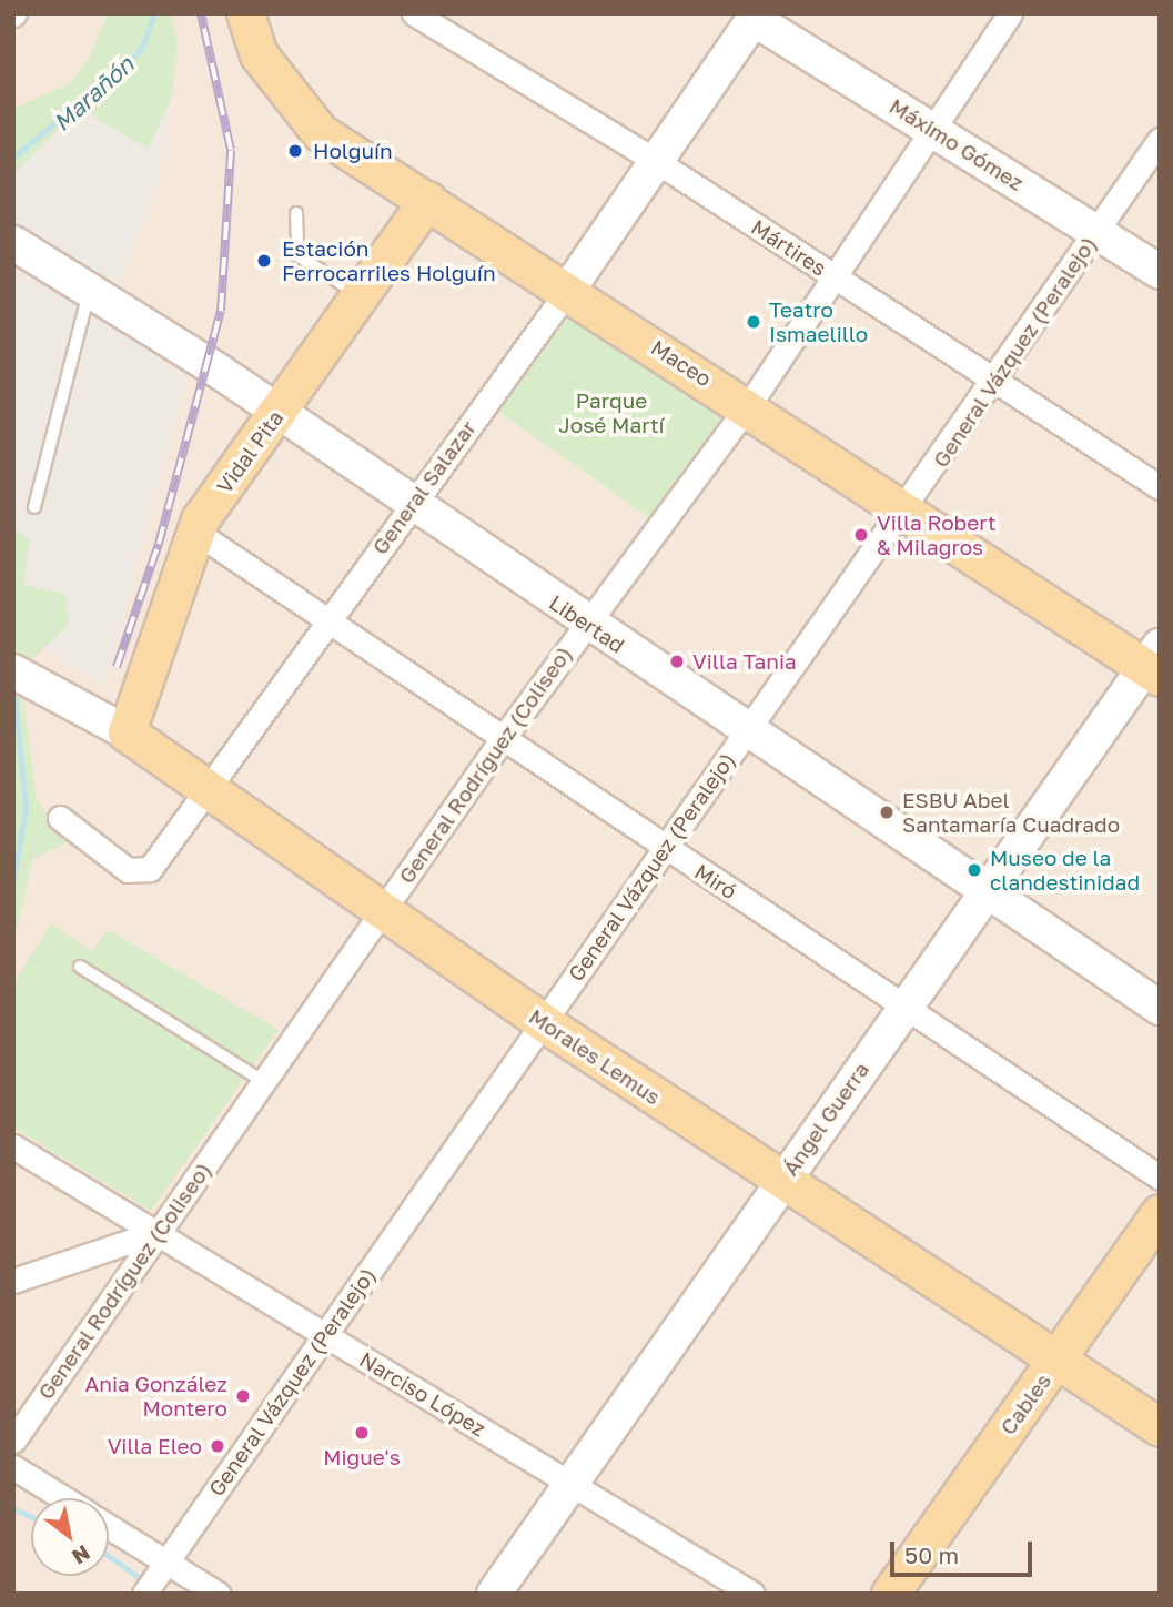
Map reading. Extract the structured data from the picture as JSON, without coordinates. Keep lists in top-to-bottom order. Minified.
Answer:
{"streets":{"main road":["Maceo","Vidal Pita","Morales Lemus","Cables"],"street":["Máximo Gómez","Mártires","General Vázquez (Peralejo)","General Salazar","Libertad","General Rodríguez (Coliseo)","Miró","Ángel Guerra","Narciso López"]},"crossings":[["Máximo Gómez","General Vázquez (Peralejo)"],["Máximo Gómez","General Salazar"],["Máximo Gómez","General Rodríguez (Coliseo)"],["Mártires","General Vázquez (Peralejo)"],["Mártires","General Salazar"],["Mártires","General Rodríguez (Coliseo)"],["General Vázquez (Peralejo)","Maceo"],["General Vázquez (Peralejo)","Libertad"],["General Vázquez (Peralejo)","Miró"],["General Vázquez (Peralejo)","Morales Lemus"],["General Vázquez (Peralejo)","Narciso López"],["Maceo","Vidal Pita"],["Maceo","General Salazar"],["Maceo","General Rodríguez (Coliseo)"],["Maceo","Ángel Guerra"],["Vidal Pita","Libertad"],["Vidal Pita","Miró"],["Vidal Pita","Morales Lemus"],["General Salazar","Libertad"],["General Salazar","Miró"],["General Salazar","Morales Lemus"],["Libertad","General Rodríguez (Coliseo)"],["Libertad","Ángel Guerra"],["General Rodríguez (Coliseo)","Miró"],["General Rodríguez (Coliseo)","Morales Lemus"],["General Rodríguez (Coliseo)","Narciso López"],["Miró","Ángel Guerra"],["Morales Lemus","Ángel Guerra"],["Morales Lemus","Cables"],["Ángel Guerra","Narciso López"]],"water":["Marañón"],"parks":["Parque José Martí"],"places":["Holguín","Estación Ferrocarriles Holguín","Teatro Ismaelillo","Villa Robert & Milagros","Villa Tania","ESBU Abel Santamaría Cuadrado","Museo de la clandestinidad","Ania González Montero","Migue's","Villa Eleo"],"scale_bar":"50 m","north":"bottom right"}
